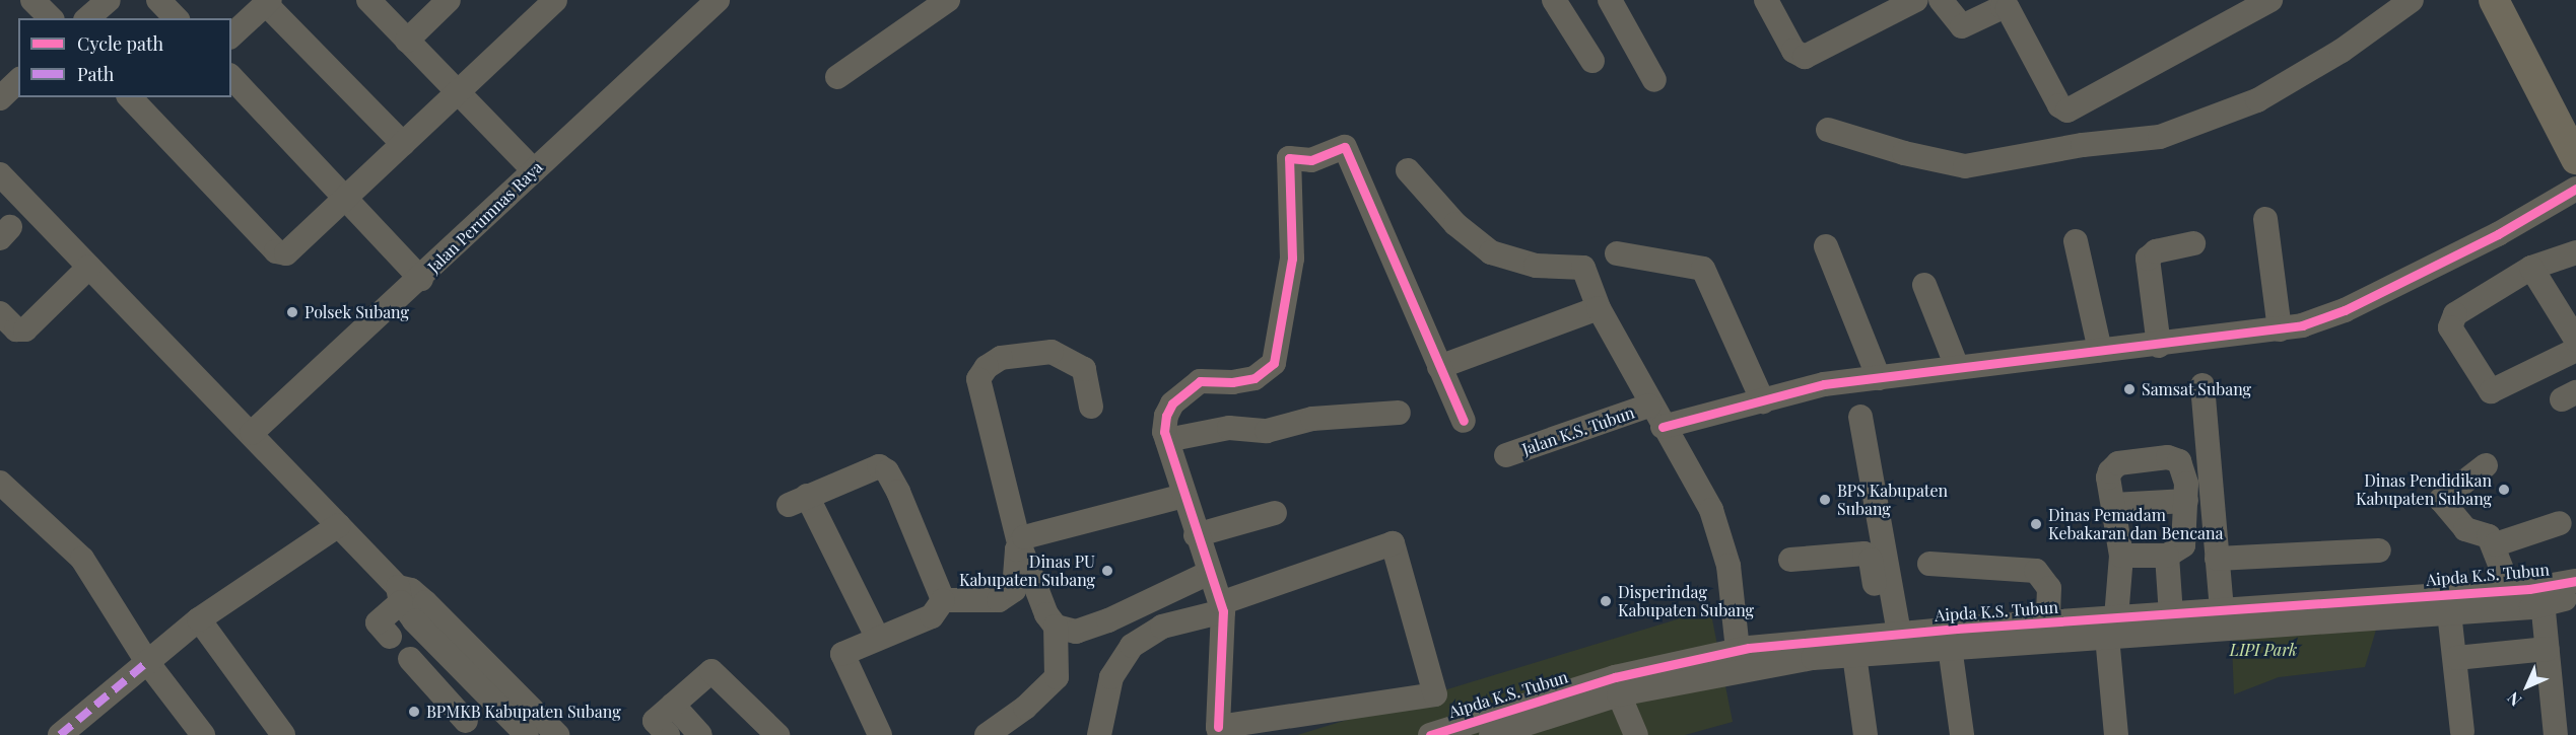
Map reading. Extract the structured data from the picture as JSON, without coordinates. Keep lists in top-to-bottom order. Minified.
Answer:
{"streets":{"street":["Jalan Perumnas Raya","Jalan K.S. Tubun","Aipda K.S. Tubun"]},"parks":["LIPI Park"],"places":["Polsek Subang","Samsat Subang","Dinas Pendidikan Kabupaten Subang","BPS Kabupaten Subang","Dinas Pemadam Kebakaran dan Bencana","Dinas PU Kabupaten Subang","Disperindag Kabupaten Subang","BPMKB Kabupaten Subang"],"legend":["Cycle path","Path"],"north":"bottom left"}
